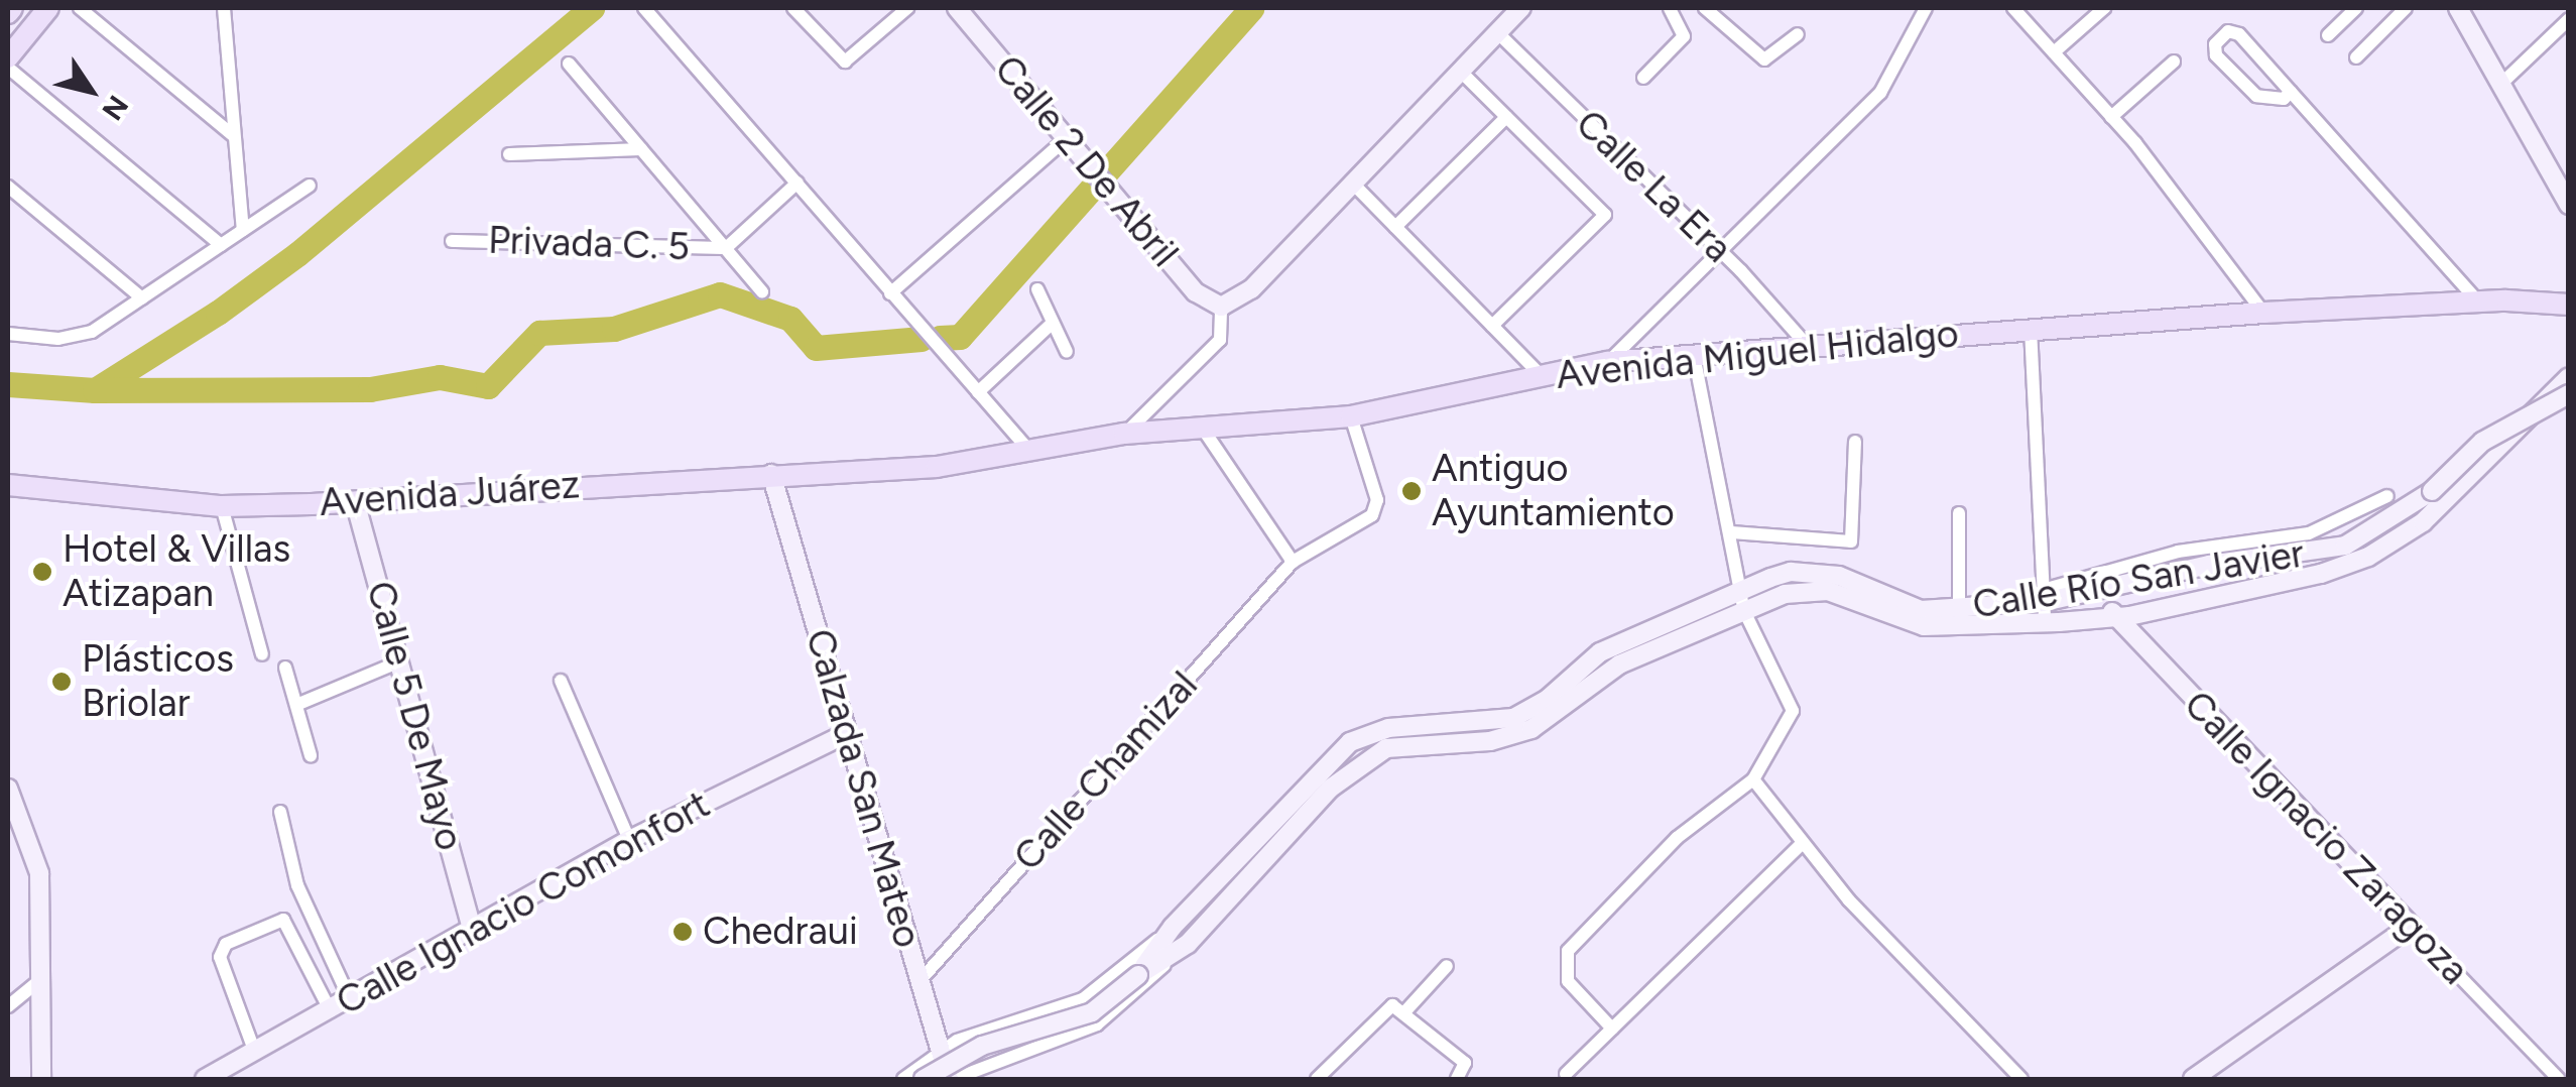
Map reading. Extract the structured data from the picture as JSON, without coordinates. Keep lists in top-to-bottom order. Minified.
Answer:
{"streets":{"main road":["Avenida Miguel Hidalgo","Avenida Juárez"],"street":["Calle 2 De Abril","Calle La Era","Privada C. 5","Calle Río San Javier","Calle 5 De Mayo","Calle Chamizal","Calzada San Mateo","Calle Ignacio Zaragoza","Calle Ignacio Comonfort"]},"crossings":[["Calle La Era","Avenida Miguel Hidalgo"],["Avenida Miguel Hidalgo","Avenida Juárez"],["Avenida Miguel Hidalgo","Calle Chamizal"],["Avenida Miguel Hidalgo","Calzada San Mateo"],["Avenida Juárez","Calle 5 De Mayo"],["Avenida Juárez","Calzada San Mateo"],["Calle Río San Javier","Calzada San Mateo"],["Calle Río San Javier","Calle Ignacio Zaragoza"],["Calle 5 De Mayo","Calle Ignacio Comonfort"],["Calle Chamizal","Calzada San Mateo"],["Calzada San Mateo","Calle Ignacio Comonfort"]],"places":["Antiguo Ayuntamiento","Hotel & Villas Atizapan","Plásticos Briolar","Chedraui"],"north":"bottom right"}
